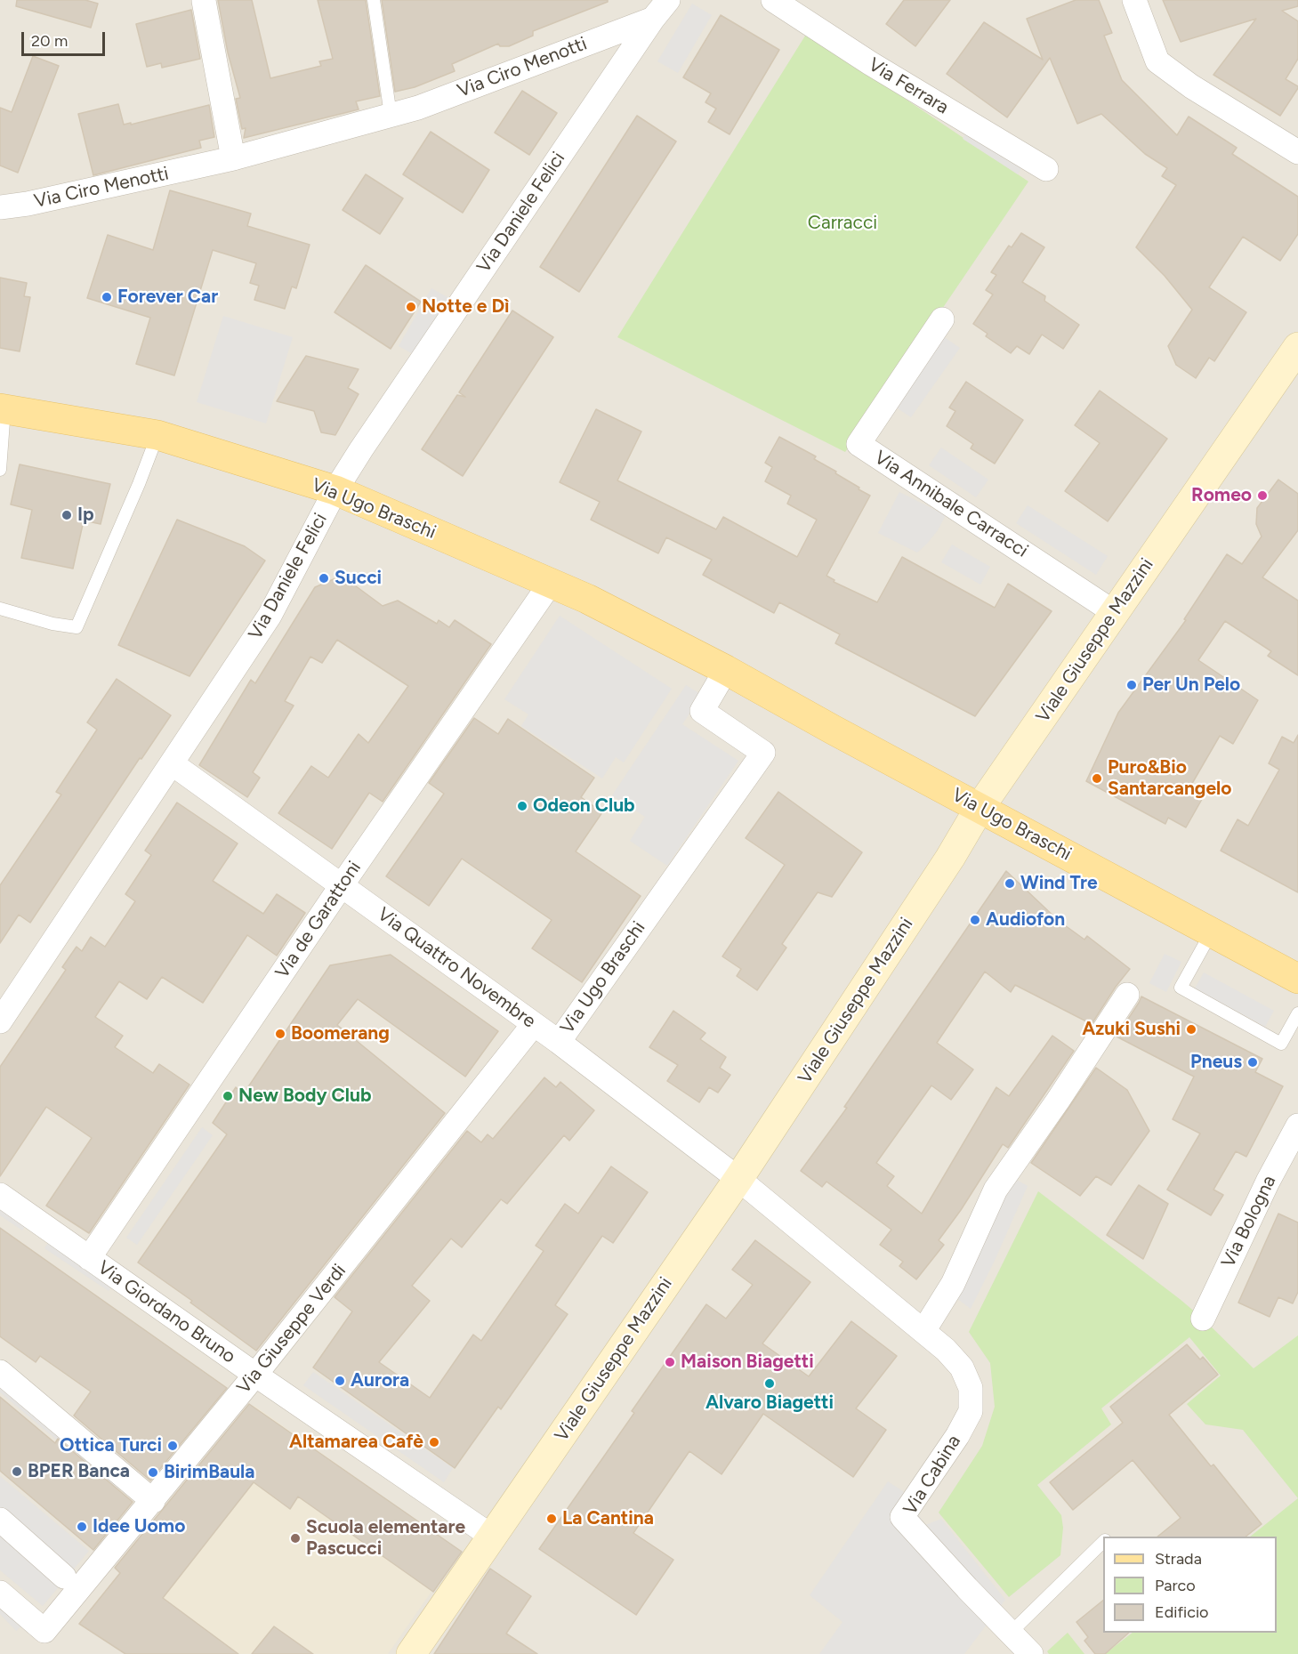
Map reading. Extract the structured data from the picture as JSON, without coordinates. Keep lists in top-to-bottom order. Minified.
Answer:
{"streets":{"main road":["Via Ugo Braschi","Viale Giuseppe Mazzini"],"street":["Via Ciro Menotti","Via Ferrara","Via Daniele Felici","Via Annibale Carracci","Via de Garattoni","Via Quattro Novembre","Via Bologna","Via Giordano Bruno","Via Giuseppe Verdi","Via Cabina"]},"crossings":[["Via Ciro Menotti","Via Daniele Felici"],["Via Daniele Felici","Via Ugo Braschi"],["Via Daniele Felici","Via Quattro Novembre"],["Via Annibale Carracci","Viale Giuseppe Mazzini"],["Via Ugo Braschi","Viale Giuseppe Mazzini"],["Via Ugo Braschi","Via de Garattoni"],["Via Ugo Braschi","Via Quattro Novembre"],["Viale Giuseppe Mazzini","Via Quattro Novembre"],["Viale Giuseppe Mazzini","Via Giordano Bruno"],["Viale Giuseppe Mazzini","Via Cabina"],["Via de Garattoni","Via Quattro Novembre"],["Via de Garattoni","Via Giordano Bruno"],["Via Quattro Novembre","Via Giuseppe Verdi"],["Via Quattro Novembre","Via Cabina"],["Via Giordano Bruno","Via Giuseppe Verdi"]],"parks":["Carracci"],"places":["Forever Car","Notte e Dì","Romeo","Ip","Succi","Per Un Pelo","Puro&Bio Santarcangelo","Odeon Club","Wind Tre","Audiofon","Azuki Sushi","Boomerang","Pneus","New Body Club","Maison Biagetti","Aurora","Alvaro Biagetti","Altamarea Cafè","Ottica Turci","BPER Banca","BirimBaula","La Cantina","Idee Uomo","Scuola elementare Pascucci"],"legend":["Strada","Parco","Edificio"],"scale_bar":"20 m"}
